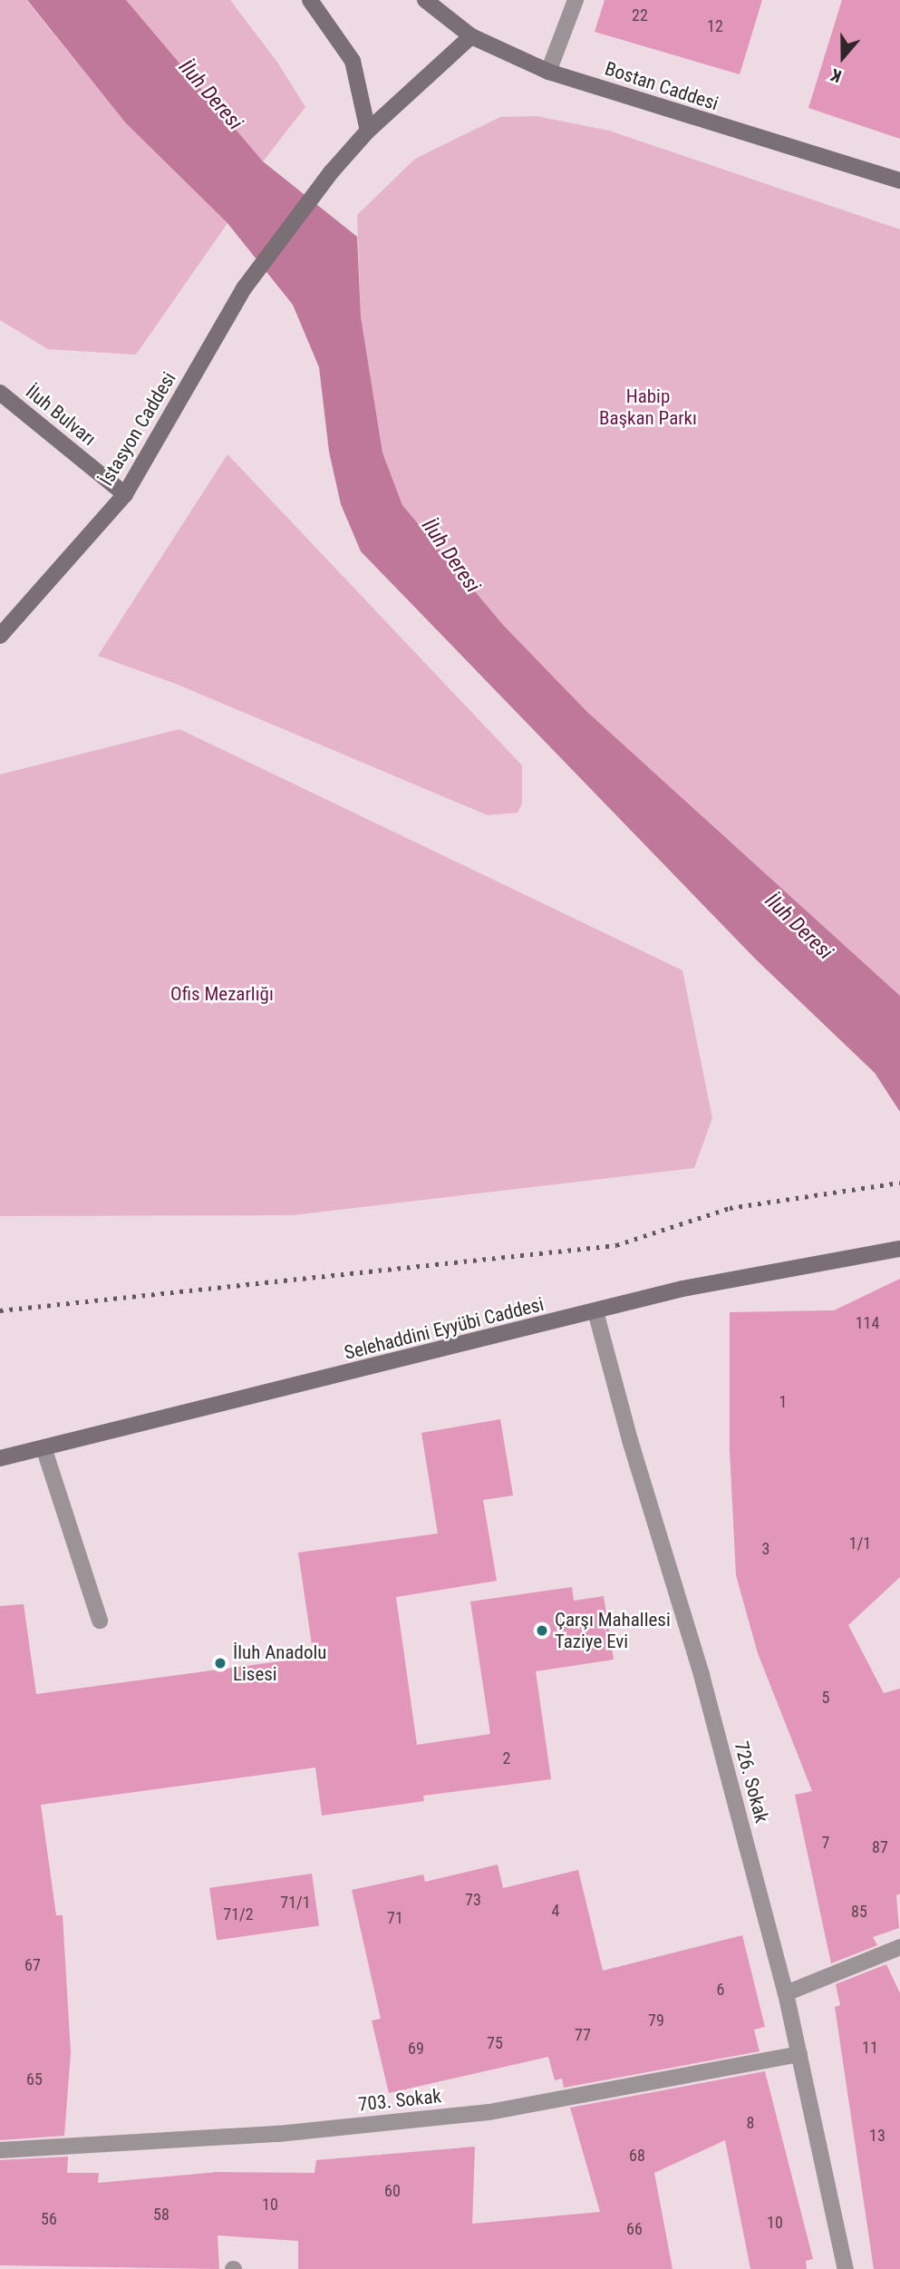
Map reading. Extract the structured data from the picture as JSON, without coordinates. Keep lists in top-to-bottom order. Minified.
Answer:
{"streets":{"street":["Bostan Caddesi","İluh Bulvarı","İstasyon Caddesi","Selehaddini Eyyübi Caddesi","726. Sokak","703. Sokak"]},"crossings":[["Bostan Caddesi","İstasyon Caddesi"],["İluh Bulvarı","İstasyon Caddesi"],["Selehaddini Eyyübi Caddesi","726. Sokak"],["726. Sokak","703. Sokak"]],"water":["İluh Deresi"],"parks":["Habip Başkan Parkı","Ofis Mezarlığı"],"places":["Çarşı Mahallesi Taziye Evi","İluh Anadolu Lisesi"],"house_numbers":["22","12","114","1","1/1","3","5","2","7","87","73","71/1","4","85","71/2","71","67","6","79","77","75","11","69","65","8","13","68","60","10","58","56","10","66"],"north":"bottom"}
